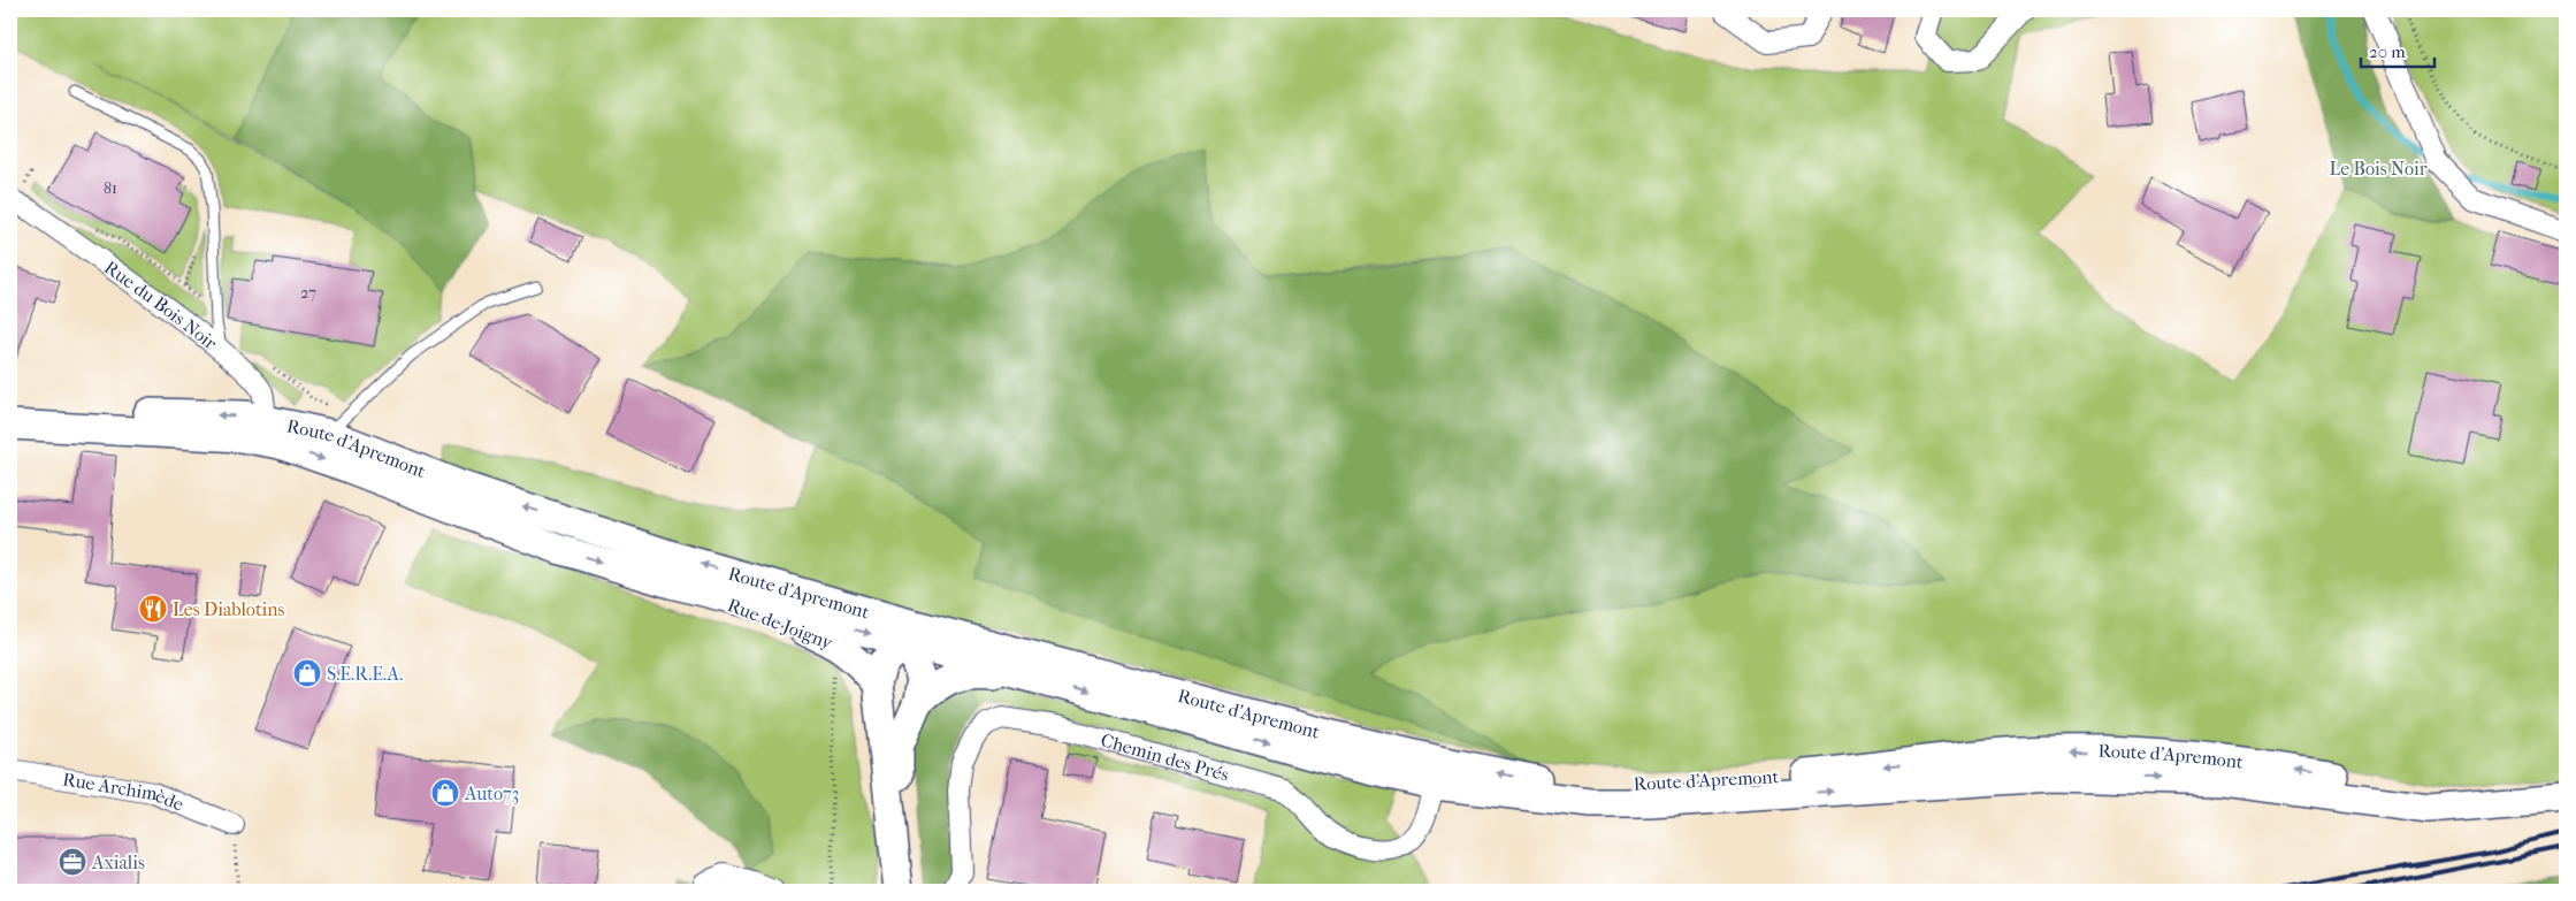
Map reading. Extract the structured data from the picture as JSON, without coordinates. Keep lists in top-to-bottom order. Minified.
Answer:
{"streets":{"main road":["Route d'Apremont","Rue de Joigny"],"street":["Rue du Bois Noir","Chemin des Prés","Rue Archimède"]},"crossings":[["Rue du Bois Noir","Route d'Apremont"],["Route d'Apremont","Rue de Joigny"],["Route d'Apremont","Chemin des Prés"]],"parks":["Le Bois Noir"],"places":{"restaurant":["Les Diablotins"],"shop":["S.E.R.E.A.","Auto73"],"office":["Axialis"]},"house_numbers":["81","27"],"scale_bar":"20 m"}
